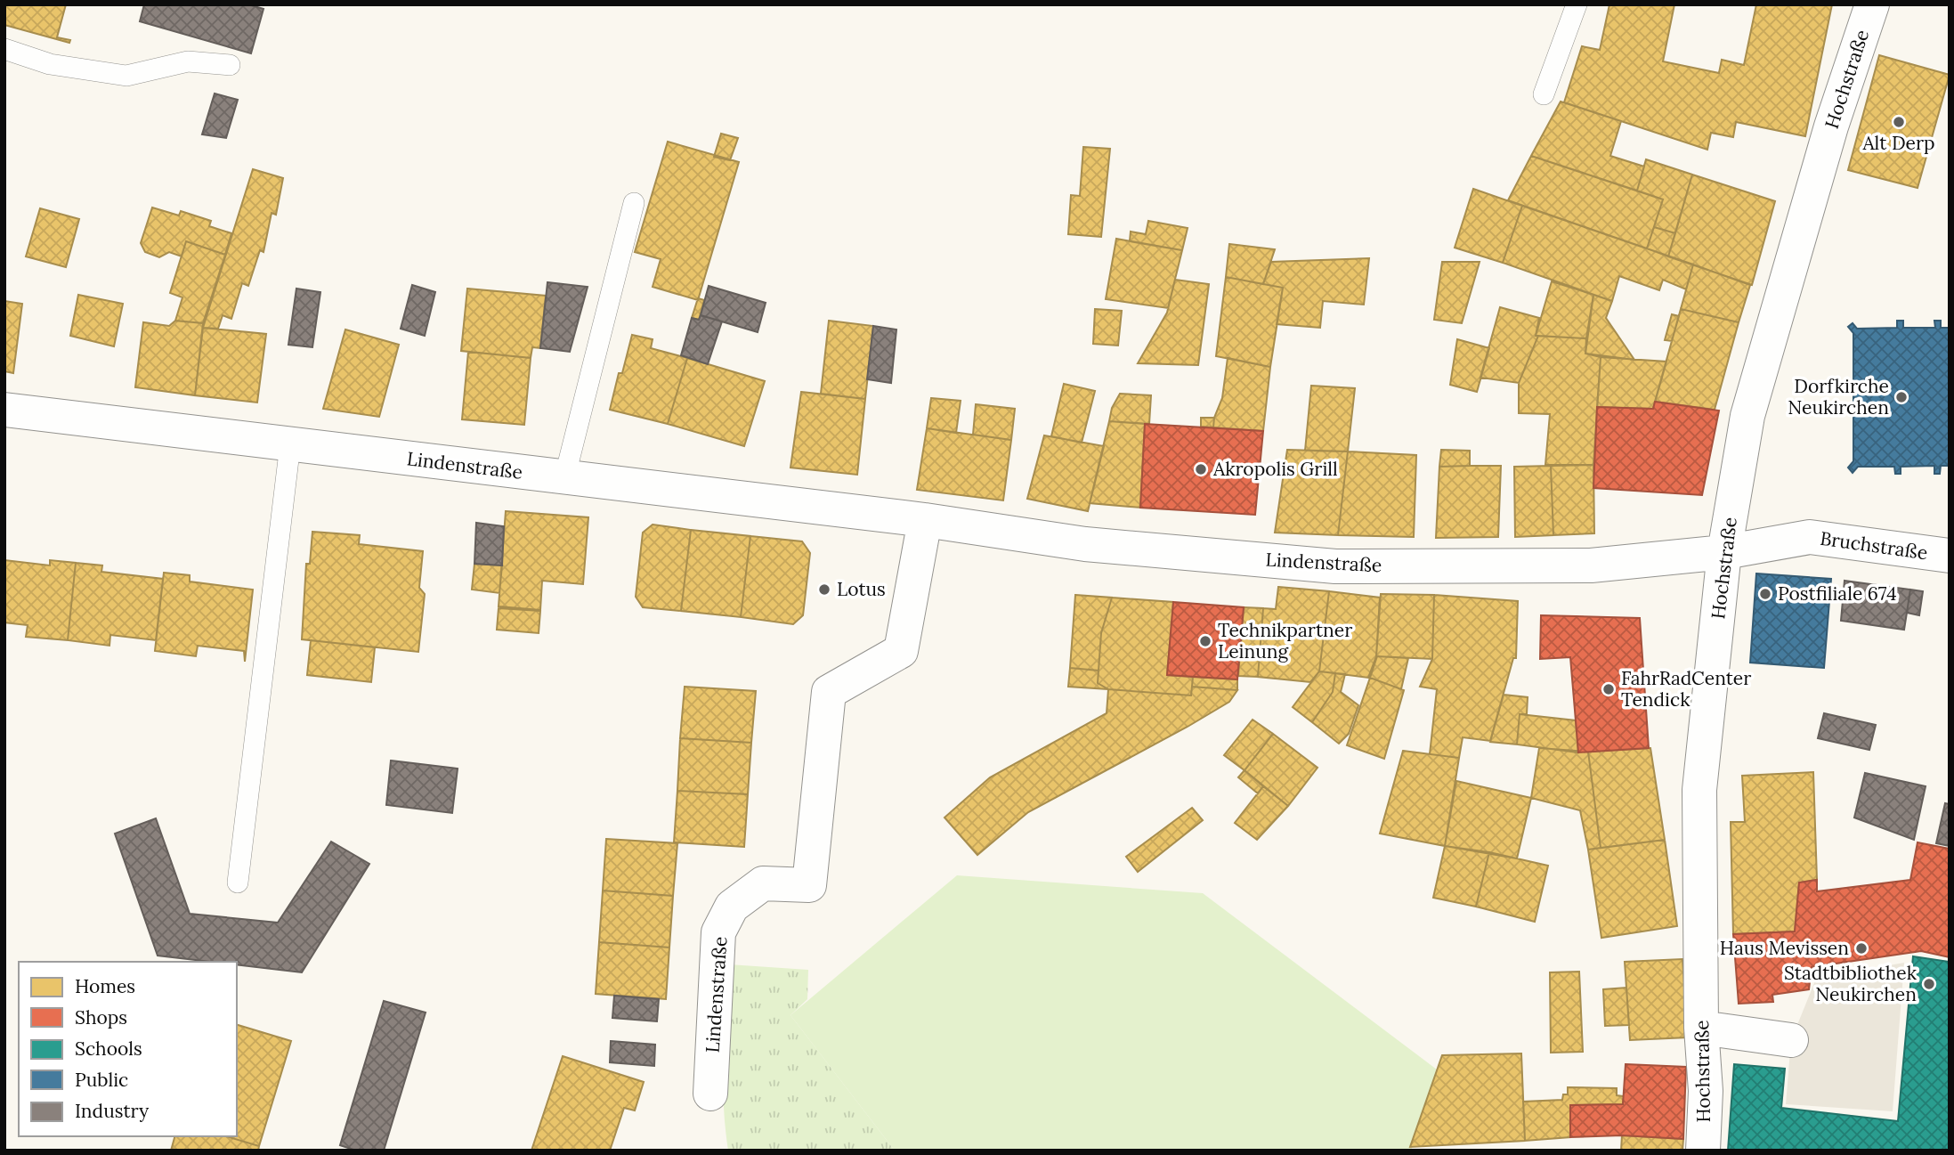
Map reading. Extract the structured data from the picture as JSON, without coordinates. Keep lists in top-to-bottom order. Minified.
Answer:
{"streets":{"street":["Hochstraße","Lindenstraße","Bruchstraße"]},"crossings":[["Hochstraße","Lindenstraße"],["Hochstraße","Bruchstraße"],["Lindenstraße","Bruchstraße"]],"places":["Alt Derp","Dorfkirche Neukirchen","Akropolis Grill","Lotus","Postfiliale 674","Technikpartner Leinung","FahrRadCenter Tendick","Haus Mevissen","Stadtbibliothek Neukirchen"],"legend":["Homes","Shops","Schools","Public","Industry"]}
